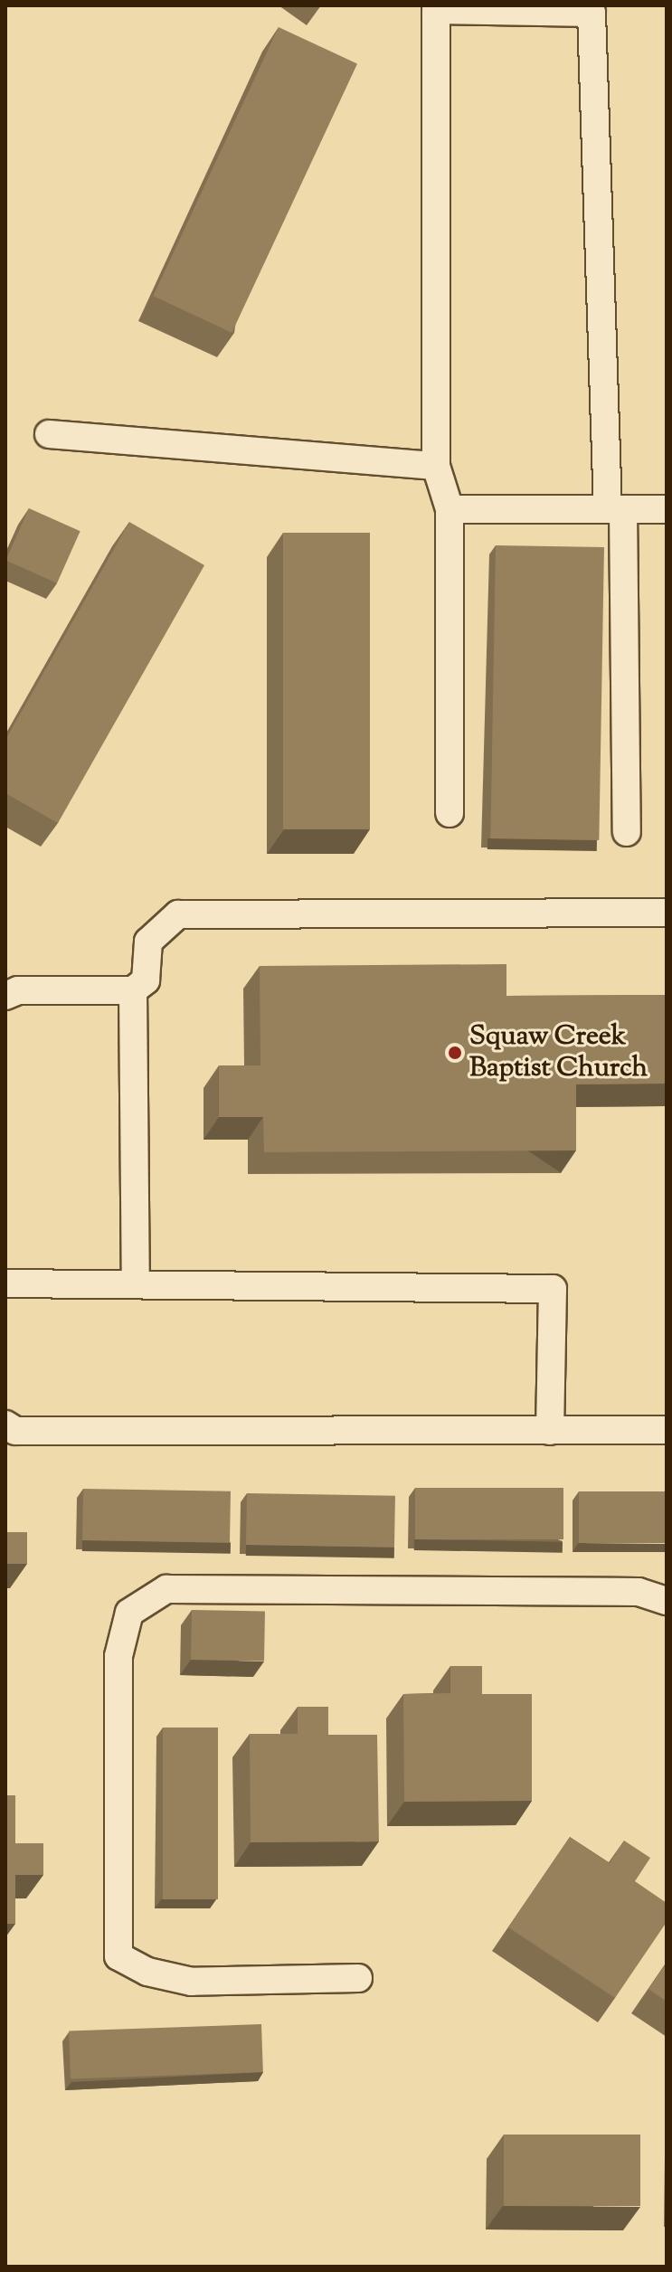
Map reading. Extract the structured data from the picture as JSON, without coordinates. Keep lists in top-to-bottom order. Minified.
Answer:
{"places":["Squaw Creek Baptist Church"]}
